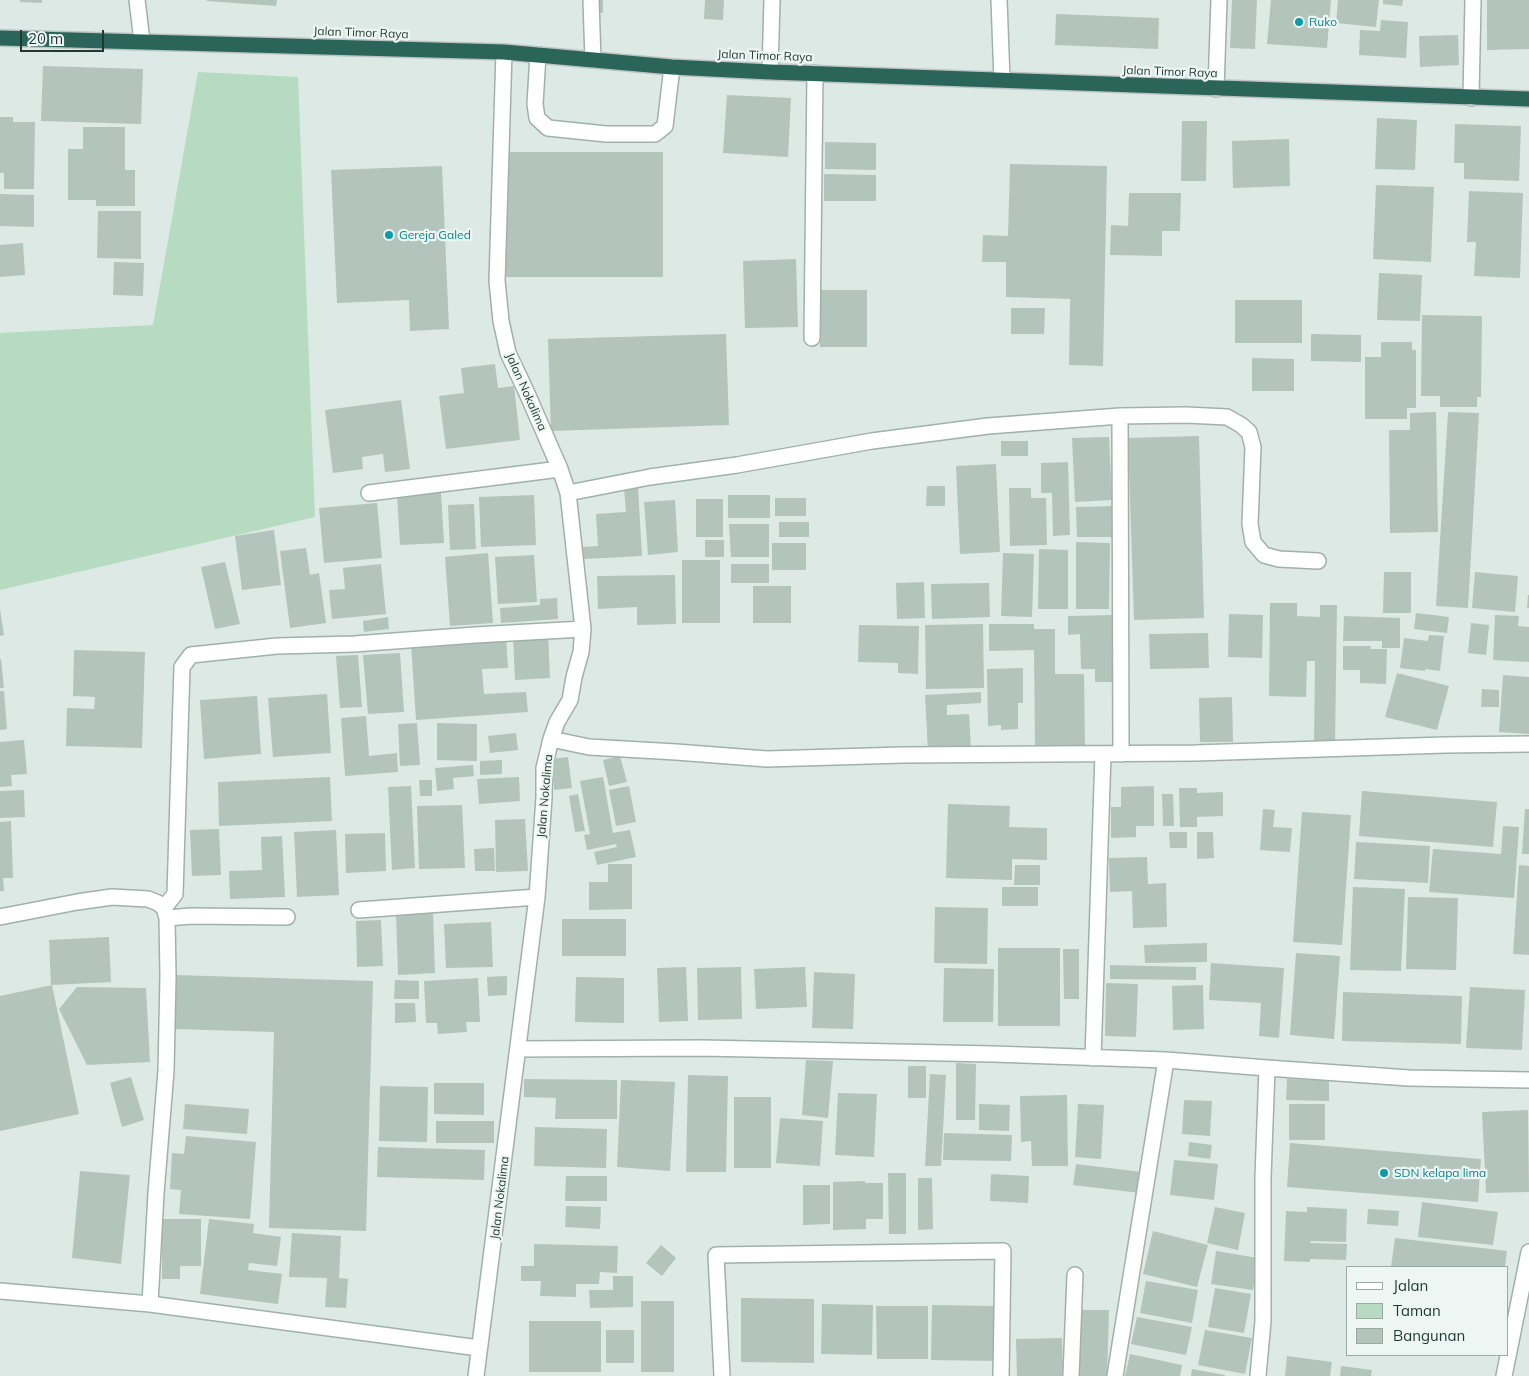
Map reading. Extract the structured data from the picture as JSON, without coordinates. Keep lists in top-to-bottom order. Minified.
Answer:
{"streets":{"highway":["Jalan Timor Raya"],"street":["Jalan Nokalima"]},"crossings":[["Jalan Timor Raya","Jalan Nokalima"]],"places":["Ruko","Gereja Galed","SDN kelapa lima"],"legend":["Jalan","Taman","Bangunan"],"scale_bar":"20 m"}
